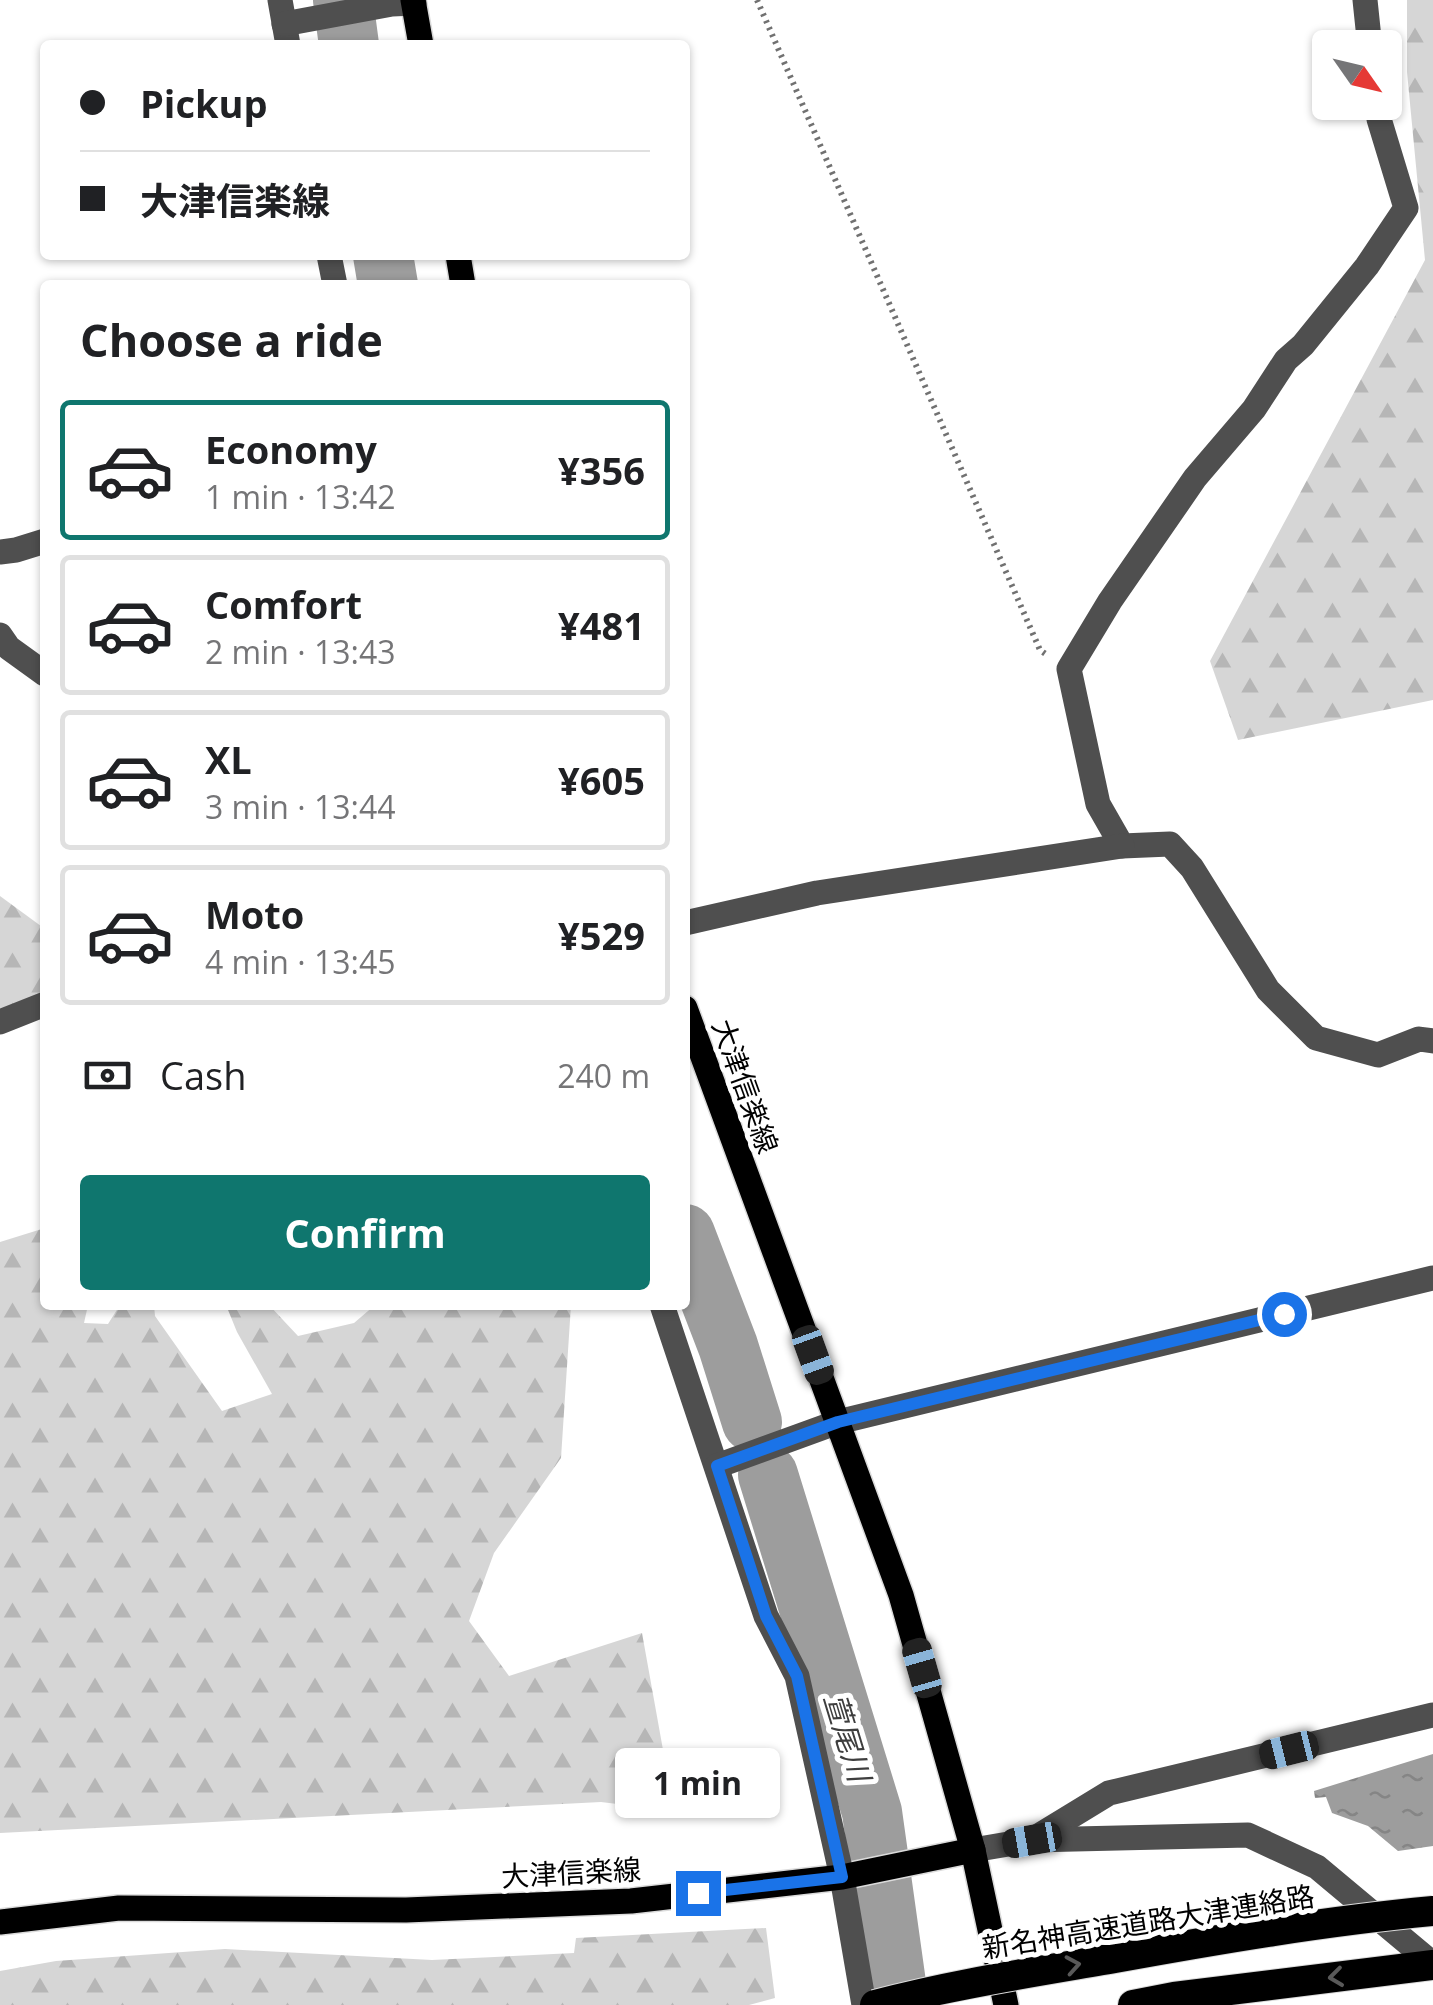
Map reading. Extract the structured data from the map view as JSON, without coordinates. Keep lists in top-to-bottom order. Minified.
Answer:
{"streets":{"highway":["新名神高速道路大津連絡路"],"main road":["大津信楽線"]},"water":["萱尾川"],"north":"bottom right","page":{"banner":["Pickup","大津信楽線"],"heading":"Choose a ride","list":[{"name":"Economy","note":"1 min · 13:42","value":"¥356"},{"name":"Comfort","note":"2 min · 13:43","value":"¥481"},{"name":"XL","note":"3 min · 13:44","value":"¥605"},{"name":"Moto","note":"4 min · 13:45","value":"¥529"}],"pay":["Cash","240 m"],"buttons":"Confirm","bubble":"1 min"}}
